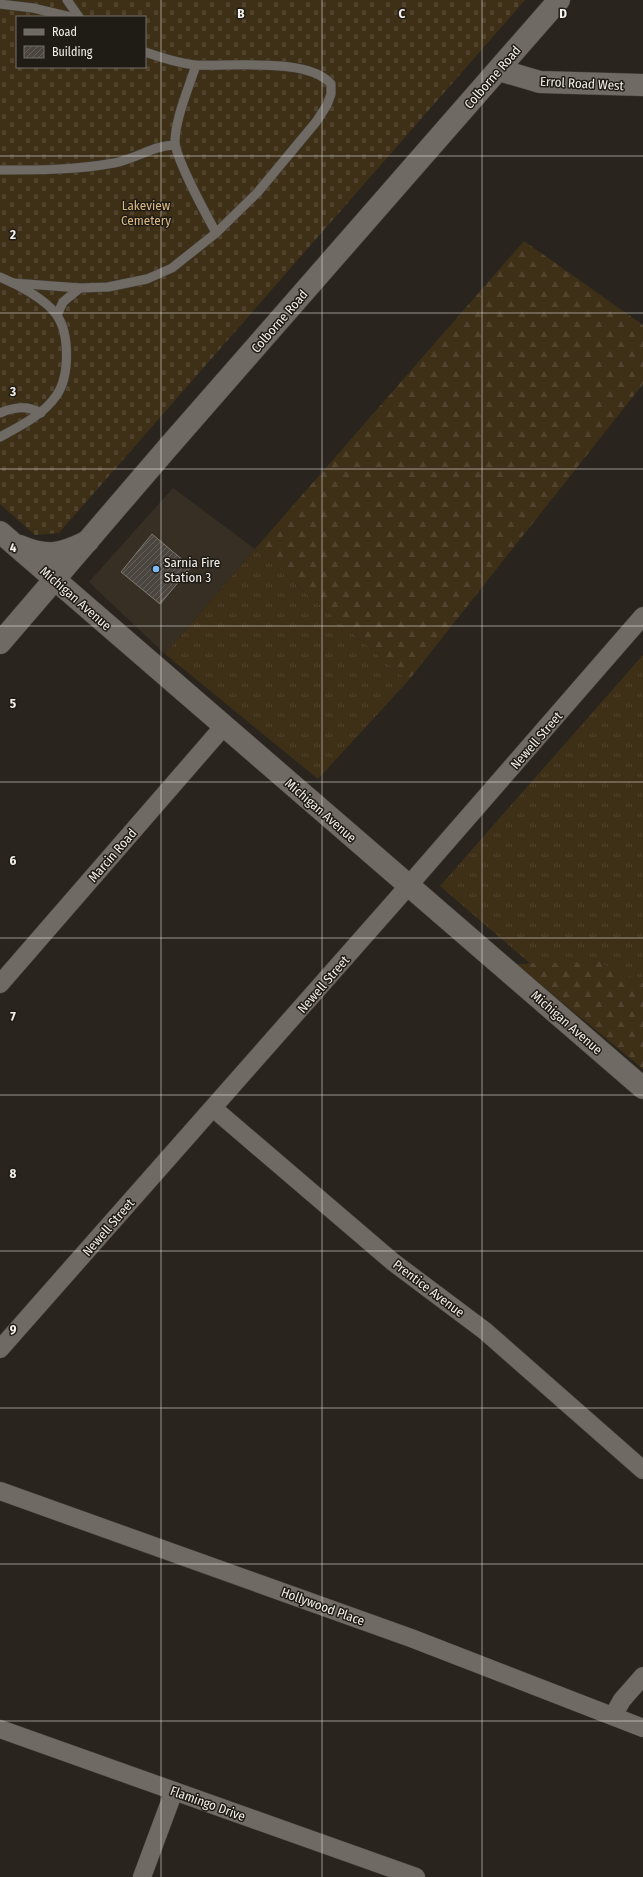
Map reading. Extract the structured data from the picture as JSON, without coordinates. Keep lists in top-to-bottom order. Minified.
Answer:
{"streets":{"street":["Colborne Road","Errol Road West","Michigan Avenue","Newell Street","Marcin Road","Prentice Avenue","Hollywood Place","Flamingo Drive"]},"crossings":[["Colborne Road","Errol Road West"],["Colborne Road","Michigan Avenue"],["Michigan Avenue","Newell Street"],["Michigan Avenue","Marcin Road"],["Newell Street","Prentice Avenue"]],"parks":["Lakeview Cemetery"],"places":["Sarnia Fire Station 3"],"legend":["Road","Building"],"grid":{"columns":["B","C","D"],"rows":["2","3","4","5","6","7","8","9"]}}
